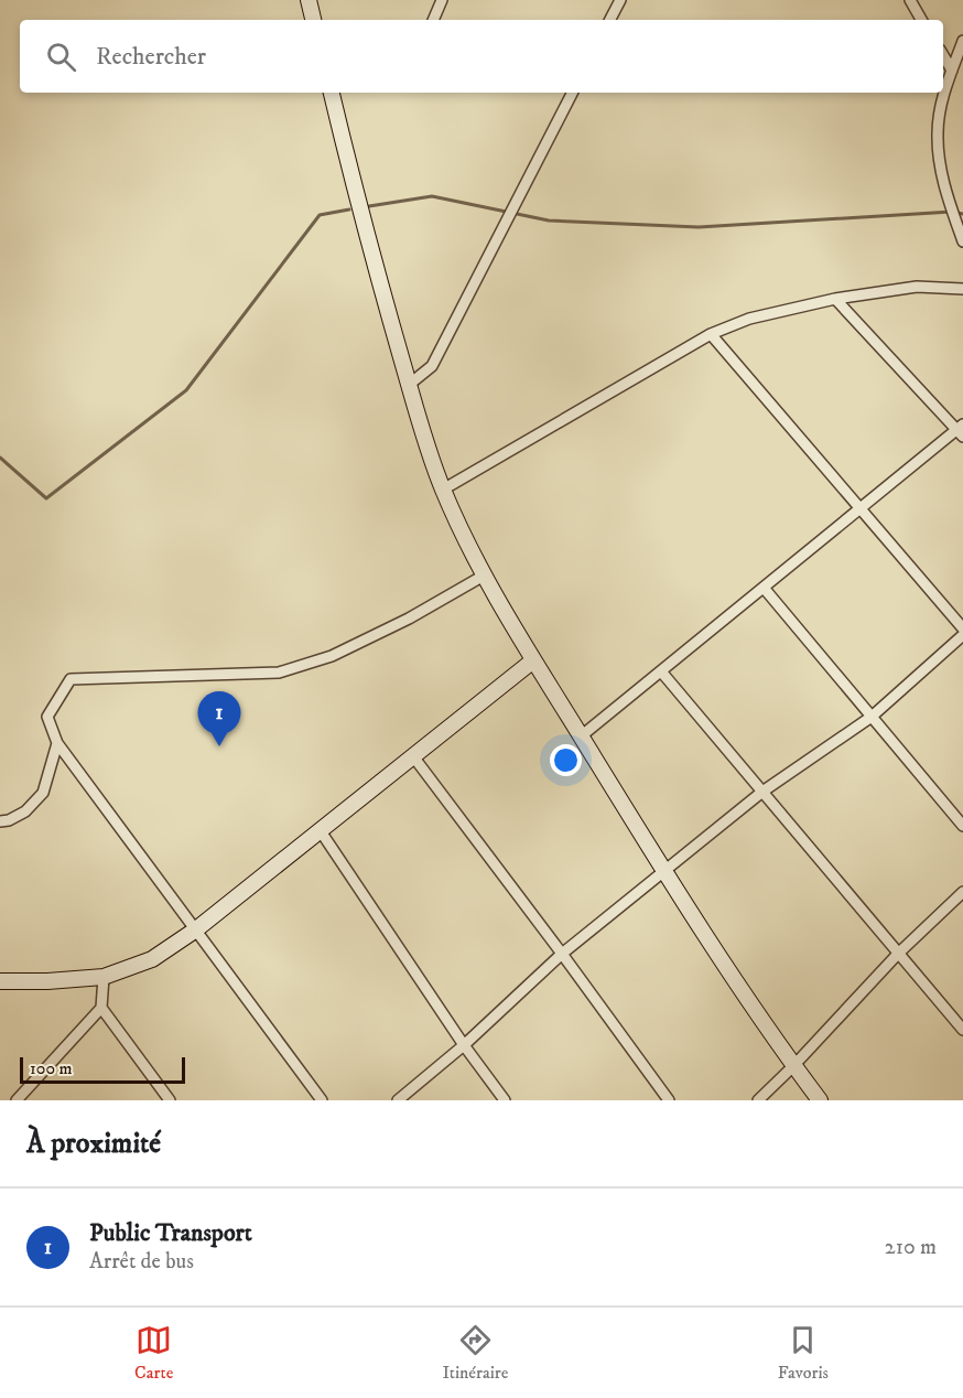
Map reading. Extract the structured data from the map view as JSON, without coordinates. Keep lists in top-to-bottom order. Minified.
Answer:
{"scale_bar":"100 m","page":{"search":"Rechercher","pins":"1","scale":"100 m","heading":"À proximité","list":[{"mark":"1","name":"Public Transport","note":"Arrêt de bus","value":"210 m"}],"nav":["Carte","Itinéraire","Favoris"]}}
